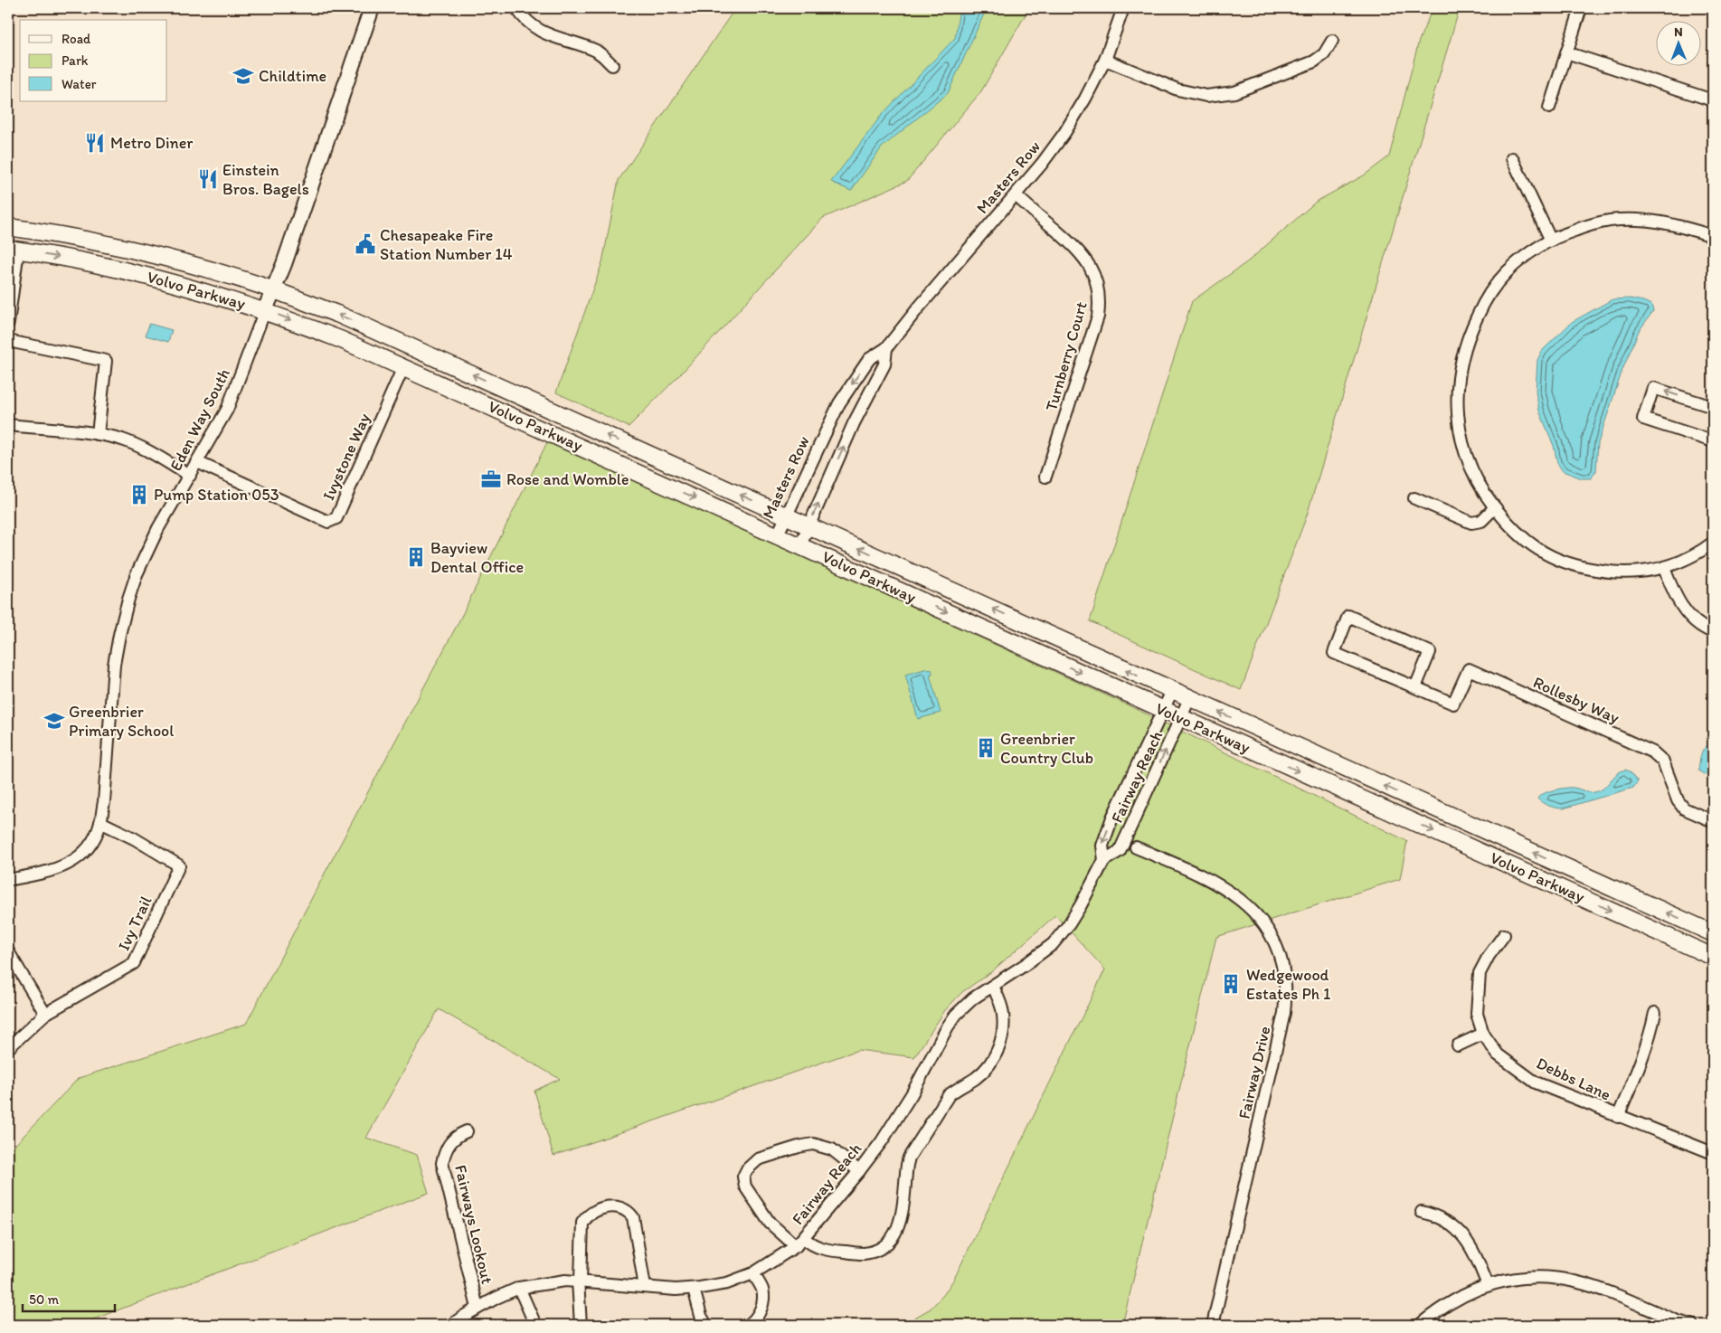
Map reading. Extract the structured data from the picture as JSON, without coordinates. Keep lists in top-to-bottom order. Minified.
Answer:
{"streets":{"main road":["Volvo Parkway"],"street":["Masters Row","Turnberry Court","Eden Way South","Ivystone Way","Rollesby Way","Fairway Reach","Ivy Trail","Fairway Drive","Debbs Lane","Fairways Lookout"]},"crossings":[["Masters Row","Volvo Parkway"],["Masters Row","Turnberry Court"],["Volvo Parkway","Eden Way South"],["Volvo Parkway","Ivystone Way"],["Volvo Parkway","Fairway Reach"],["Eden Way South","Ivystone Way"],["Eden Way South","Ivy Trail"],["Fairway Reach","Fairways Lookout"]],"places":{"school or university":["Childtime","Greenbrier Primary School"],"restaurant":["Metro Diner","Einstein Bros. Bagels"],"public building":["Chesapeake Fire Station Number 14"],"office":["Rose and Womble"],"building":["Pump Station 053","Bayview Dental Office","Greenbrier Country Club","Wedgewood Estates Ph 1"]},"legend":["Road","Park","Water"],"scale_bar":"50 m","north":"top"}
